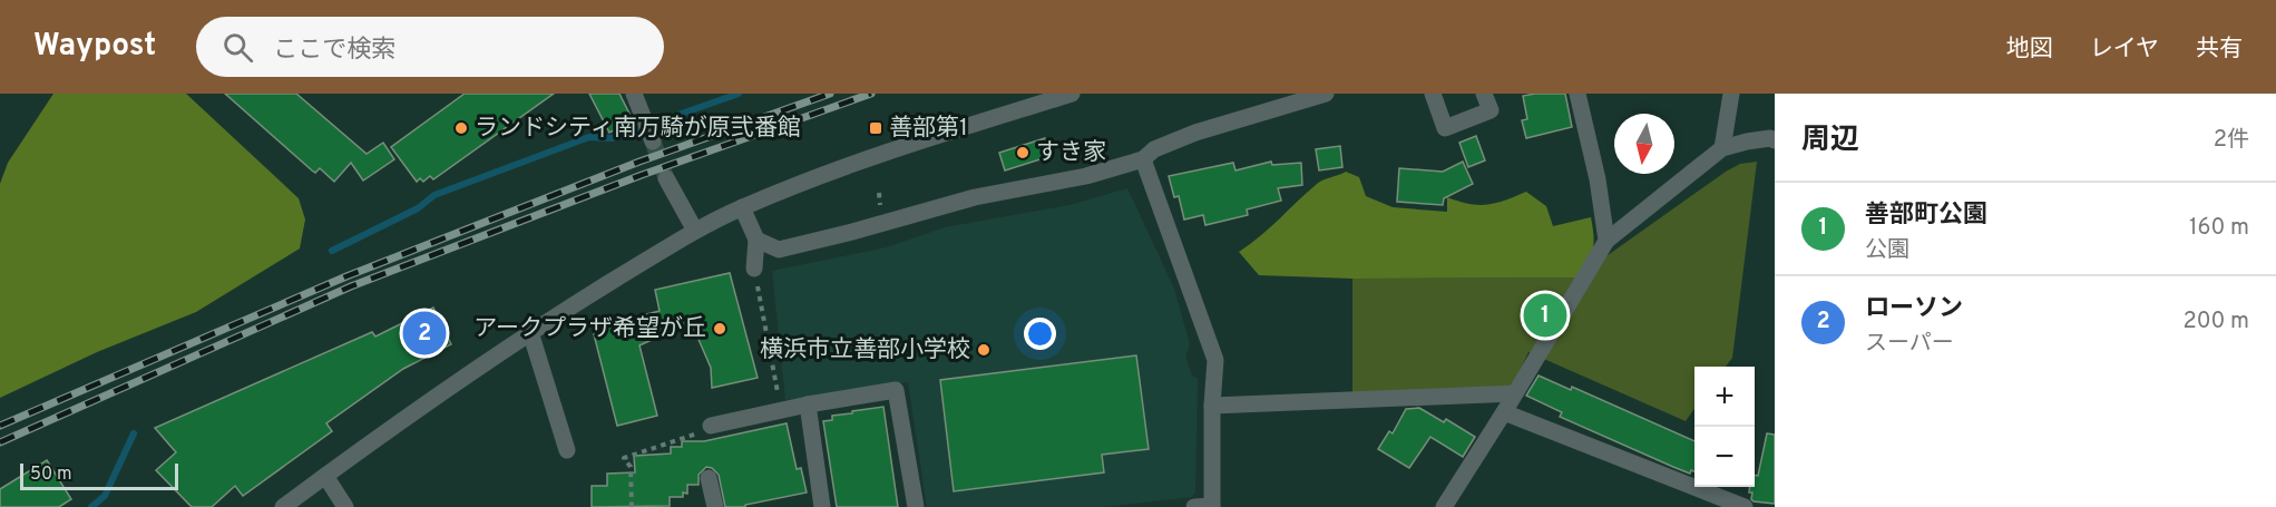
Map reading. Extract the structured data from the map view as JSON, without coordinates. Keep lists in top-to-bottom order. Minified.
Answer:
{"places":{"other":["ランドシティ南万騎が原弐番館","すき家","アークプラザ希望が丘","横浜市立善部小学校"],"transit":["善部第1"]},"scale_bar":"50 m","north":"bottom","page":{"header":"Waypost","search":"ここで検索","nav":["地図","レイヤ","共有"],"heading":["周辺","2件"],"list":[{"mark":"1","name":"善部町公園","note":"公園","value":"160 m"},{"mark":"2","name":"ローソン","note":"スーパー","value":"200 m"}],"pins":["1","2"],"map_buttons":["+","−"],"scale":"50 m"}}
